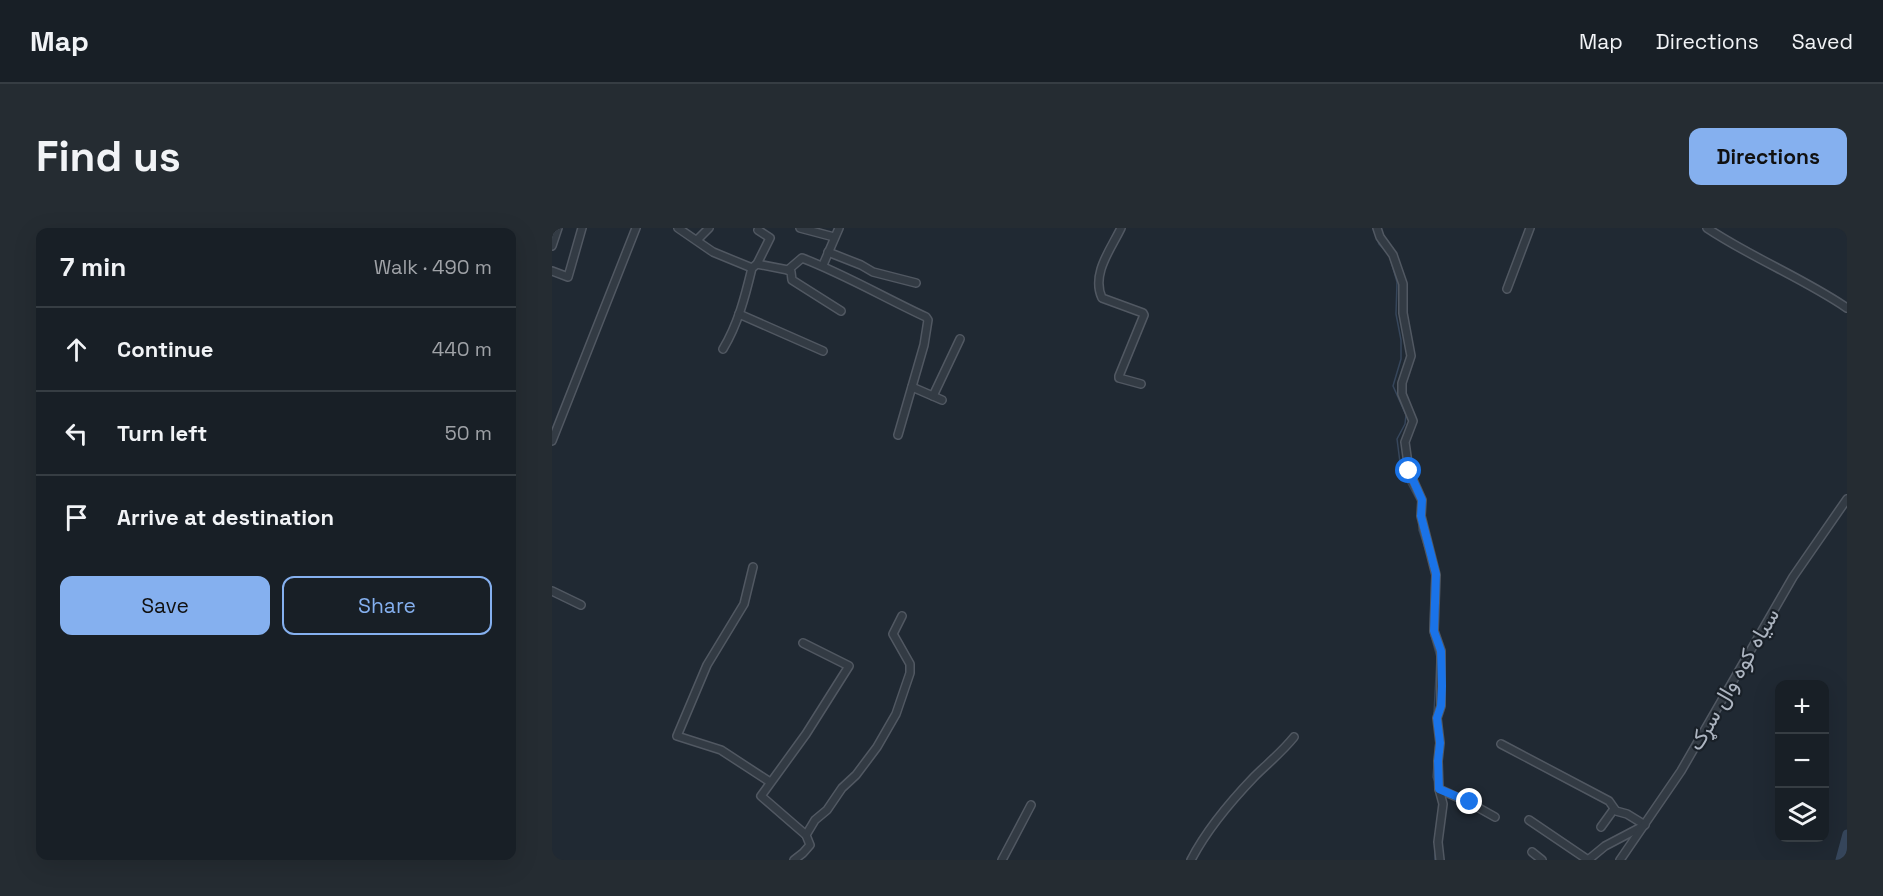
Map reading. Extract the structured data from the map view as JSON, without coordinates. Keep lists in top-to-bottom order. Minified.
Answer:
{"streets":{"street":["سیاه کوه وال سړک"]},"page":{"header":"Map","nav":["Map","Directions","Saved"],"buttons":["Directions",["Save","Share"]],"title":"Find us","heading":["7 min","Walk · 490 m"],"list":[["Continue","440 m"],["Turn left","50 m"],"Arrive at destination"],"map_buttons":["+","−"]}}
